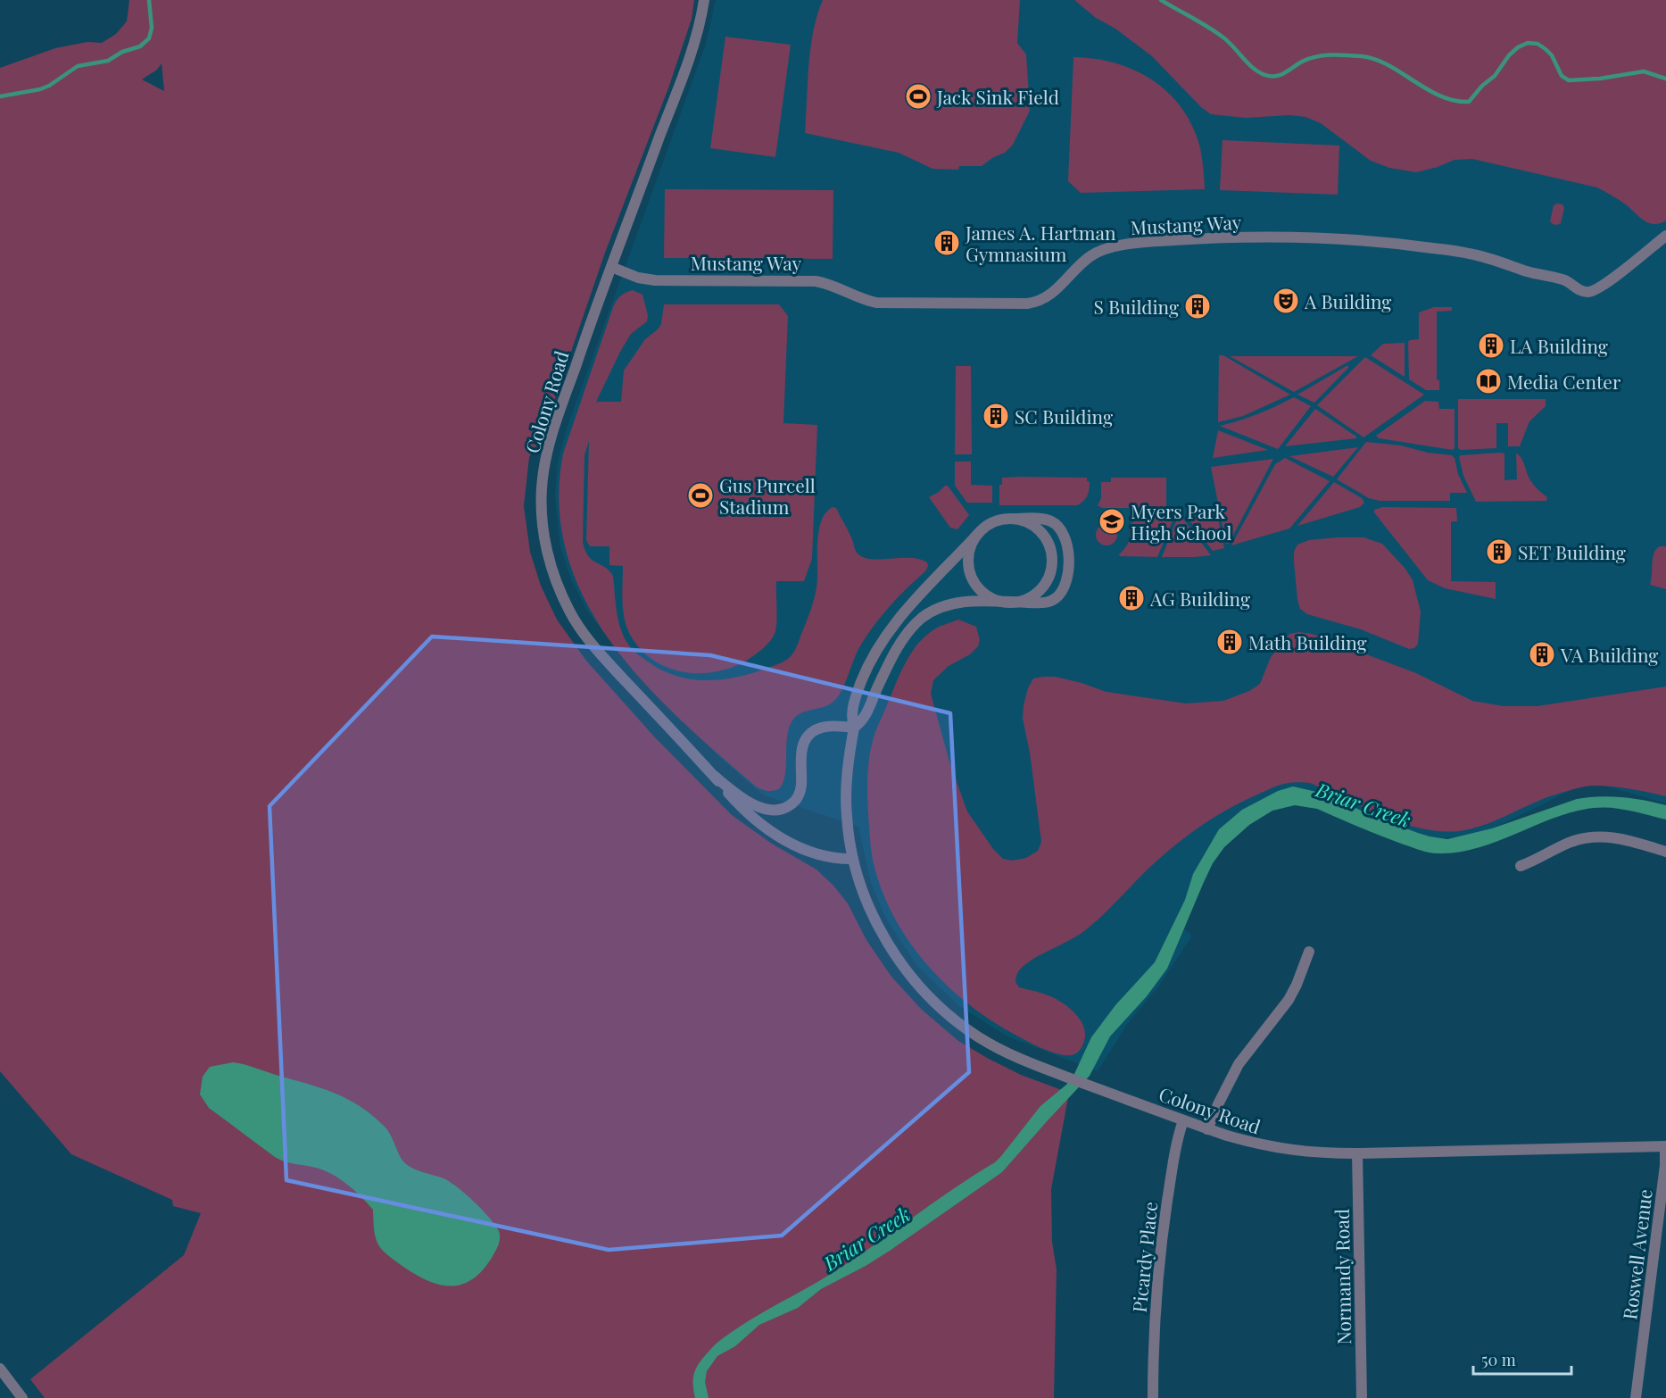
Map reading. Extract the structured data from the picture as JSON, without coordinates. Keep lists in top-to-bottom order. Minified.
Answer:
{"streets":{"street":["Mustang Way","Colony Road","Roswell Avenue","Picardy Place","Normandy Road"]},"crossings":[["Mustang Way","Colony Road"],["Colony Road","Roswell Avenue"],["Colony Road","Picardy Place"],["Colony Road","Normandy Road"]],"water":["Briar Creek"],"places":{"sports":["Jack Sink Field","Gus Purcell Stadium"],"building":["James A. Hartman Gymnasium","S Building","LA Building","SC Building","SET Building","AG Building","Math Building","VA Building"],"theatre":["A Building"],"library":["Media Center"],"school or university":["Myers Park High School"]},"scale_bar":"50 m"}
